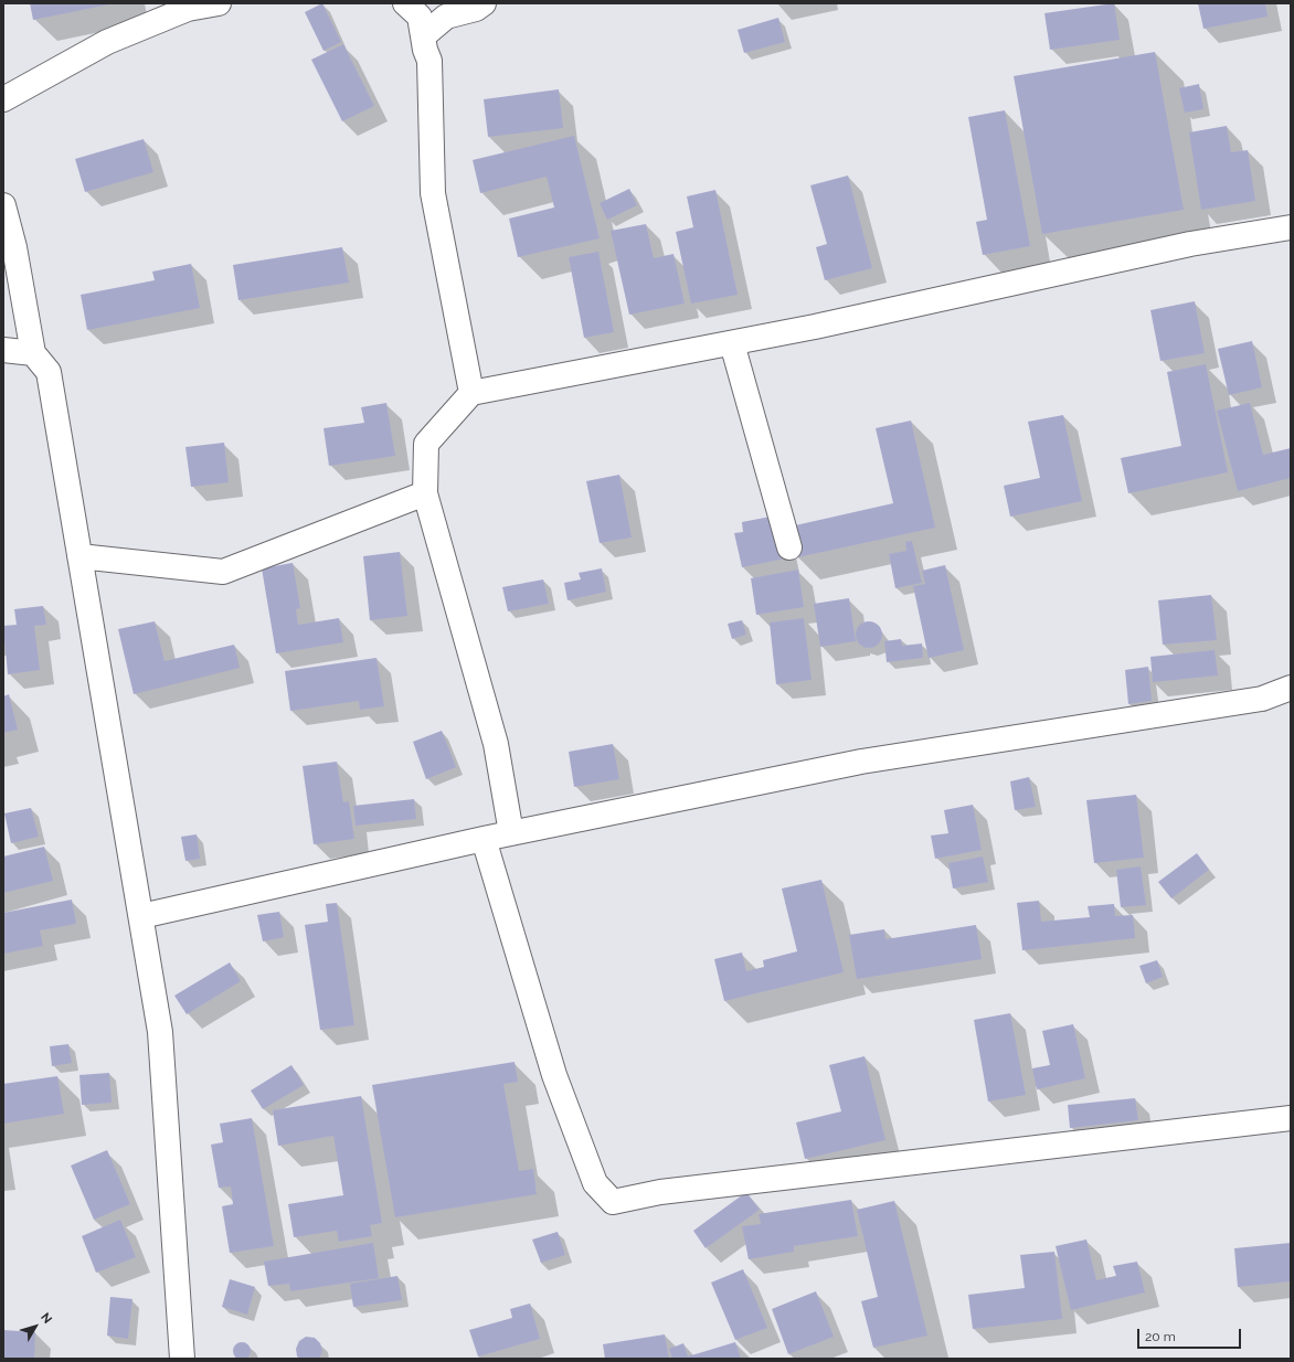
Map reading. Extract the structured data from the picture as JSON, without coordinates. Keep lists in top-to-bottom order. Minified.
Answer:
{"scale_bar":"20 m","north":"top right"}
